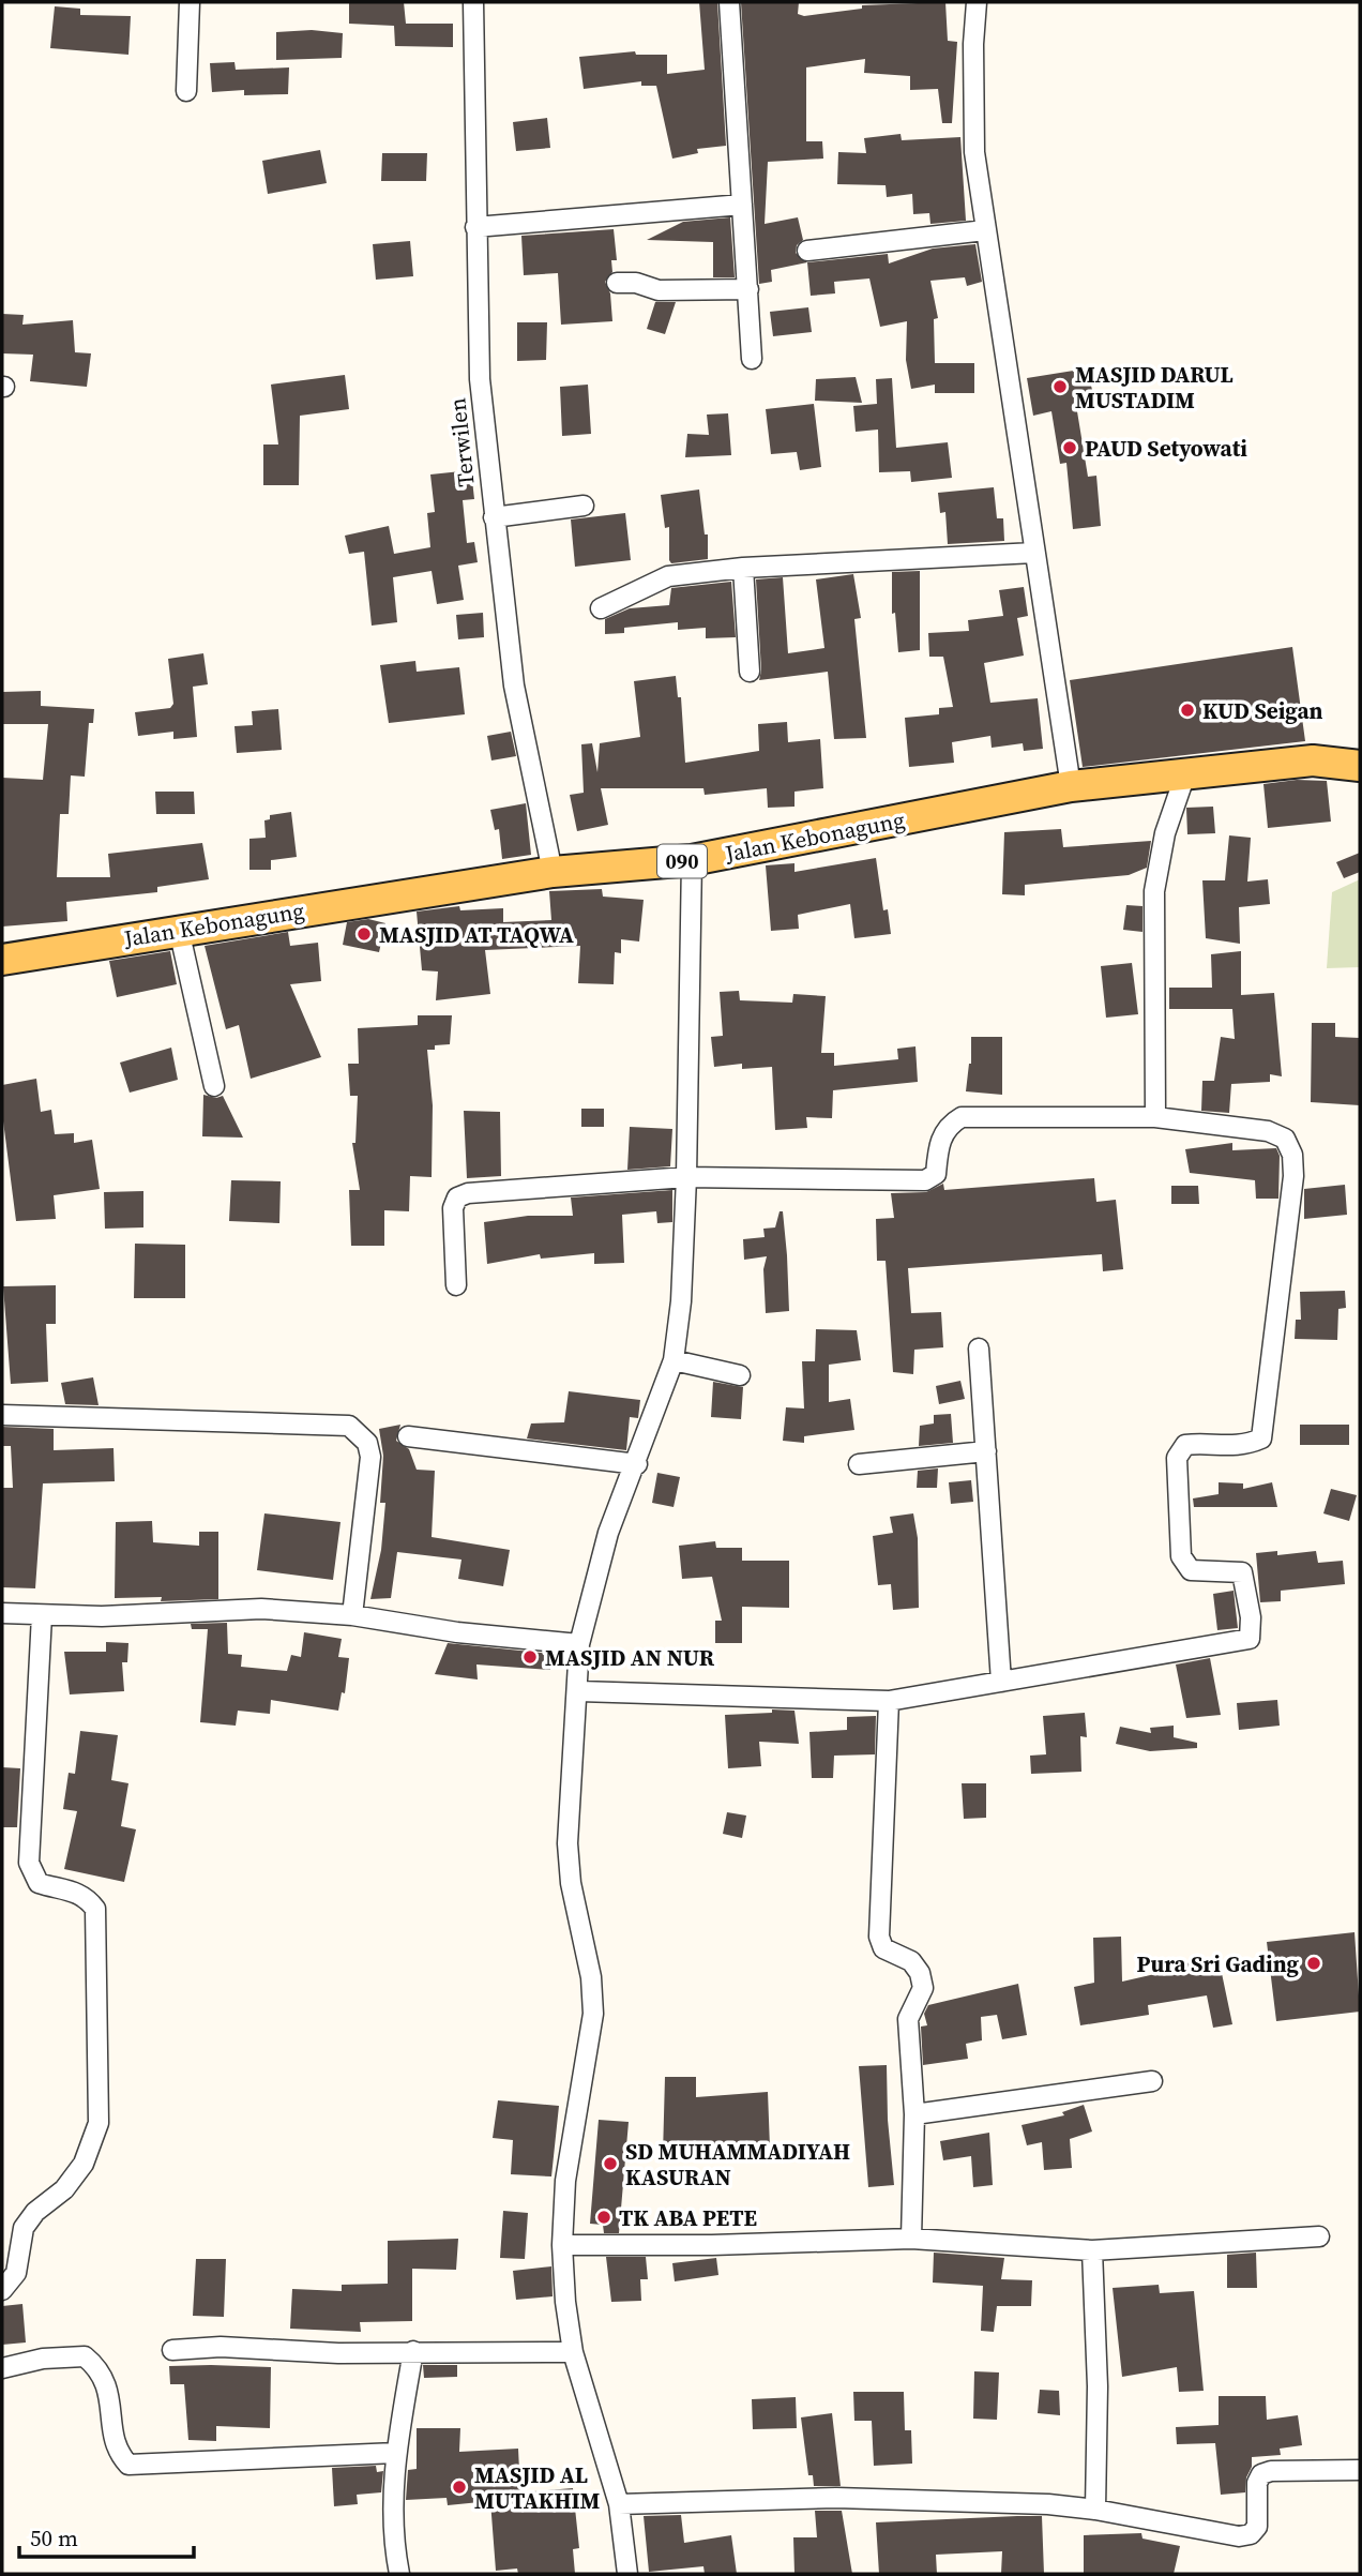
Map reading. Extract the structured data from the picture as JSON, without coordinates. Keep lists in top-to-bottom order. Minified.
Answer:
{"streets":{"main road":["Jalan Kebonagung","090"],"street":["Terwilen"]},"crossings":[["Terwilen","Jalan Kebonagung"]],"places":["MASJID DARUL MUSTADIM","PAUD Setyowati","KUD Seigan","MASJID AT TAQWA","MASJID AN NUR","Pura Sri Gading","SD MUHAMMADIYAH KASURAN","TK ABA PETE","MASJID AL MUTAKHIM"],"scale_bar":"50 m"}
